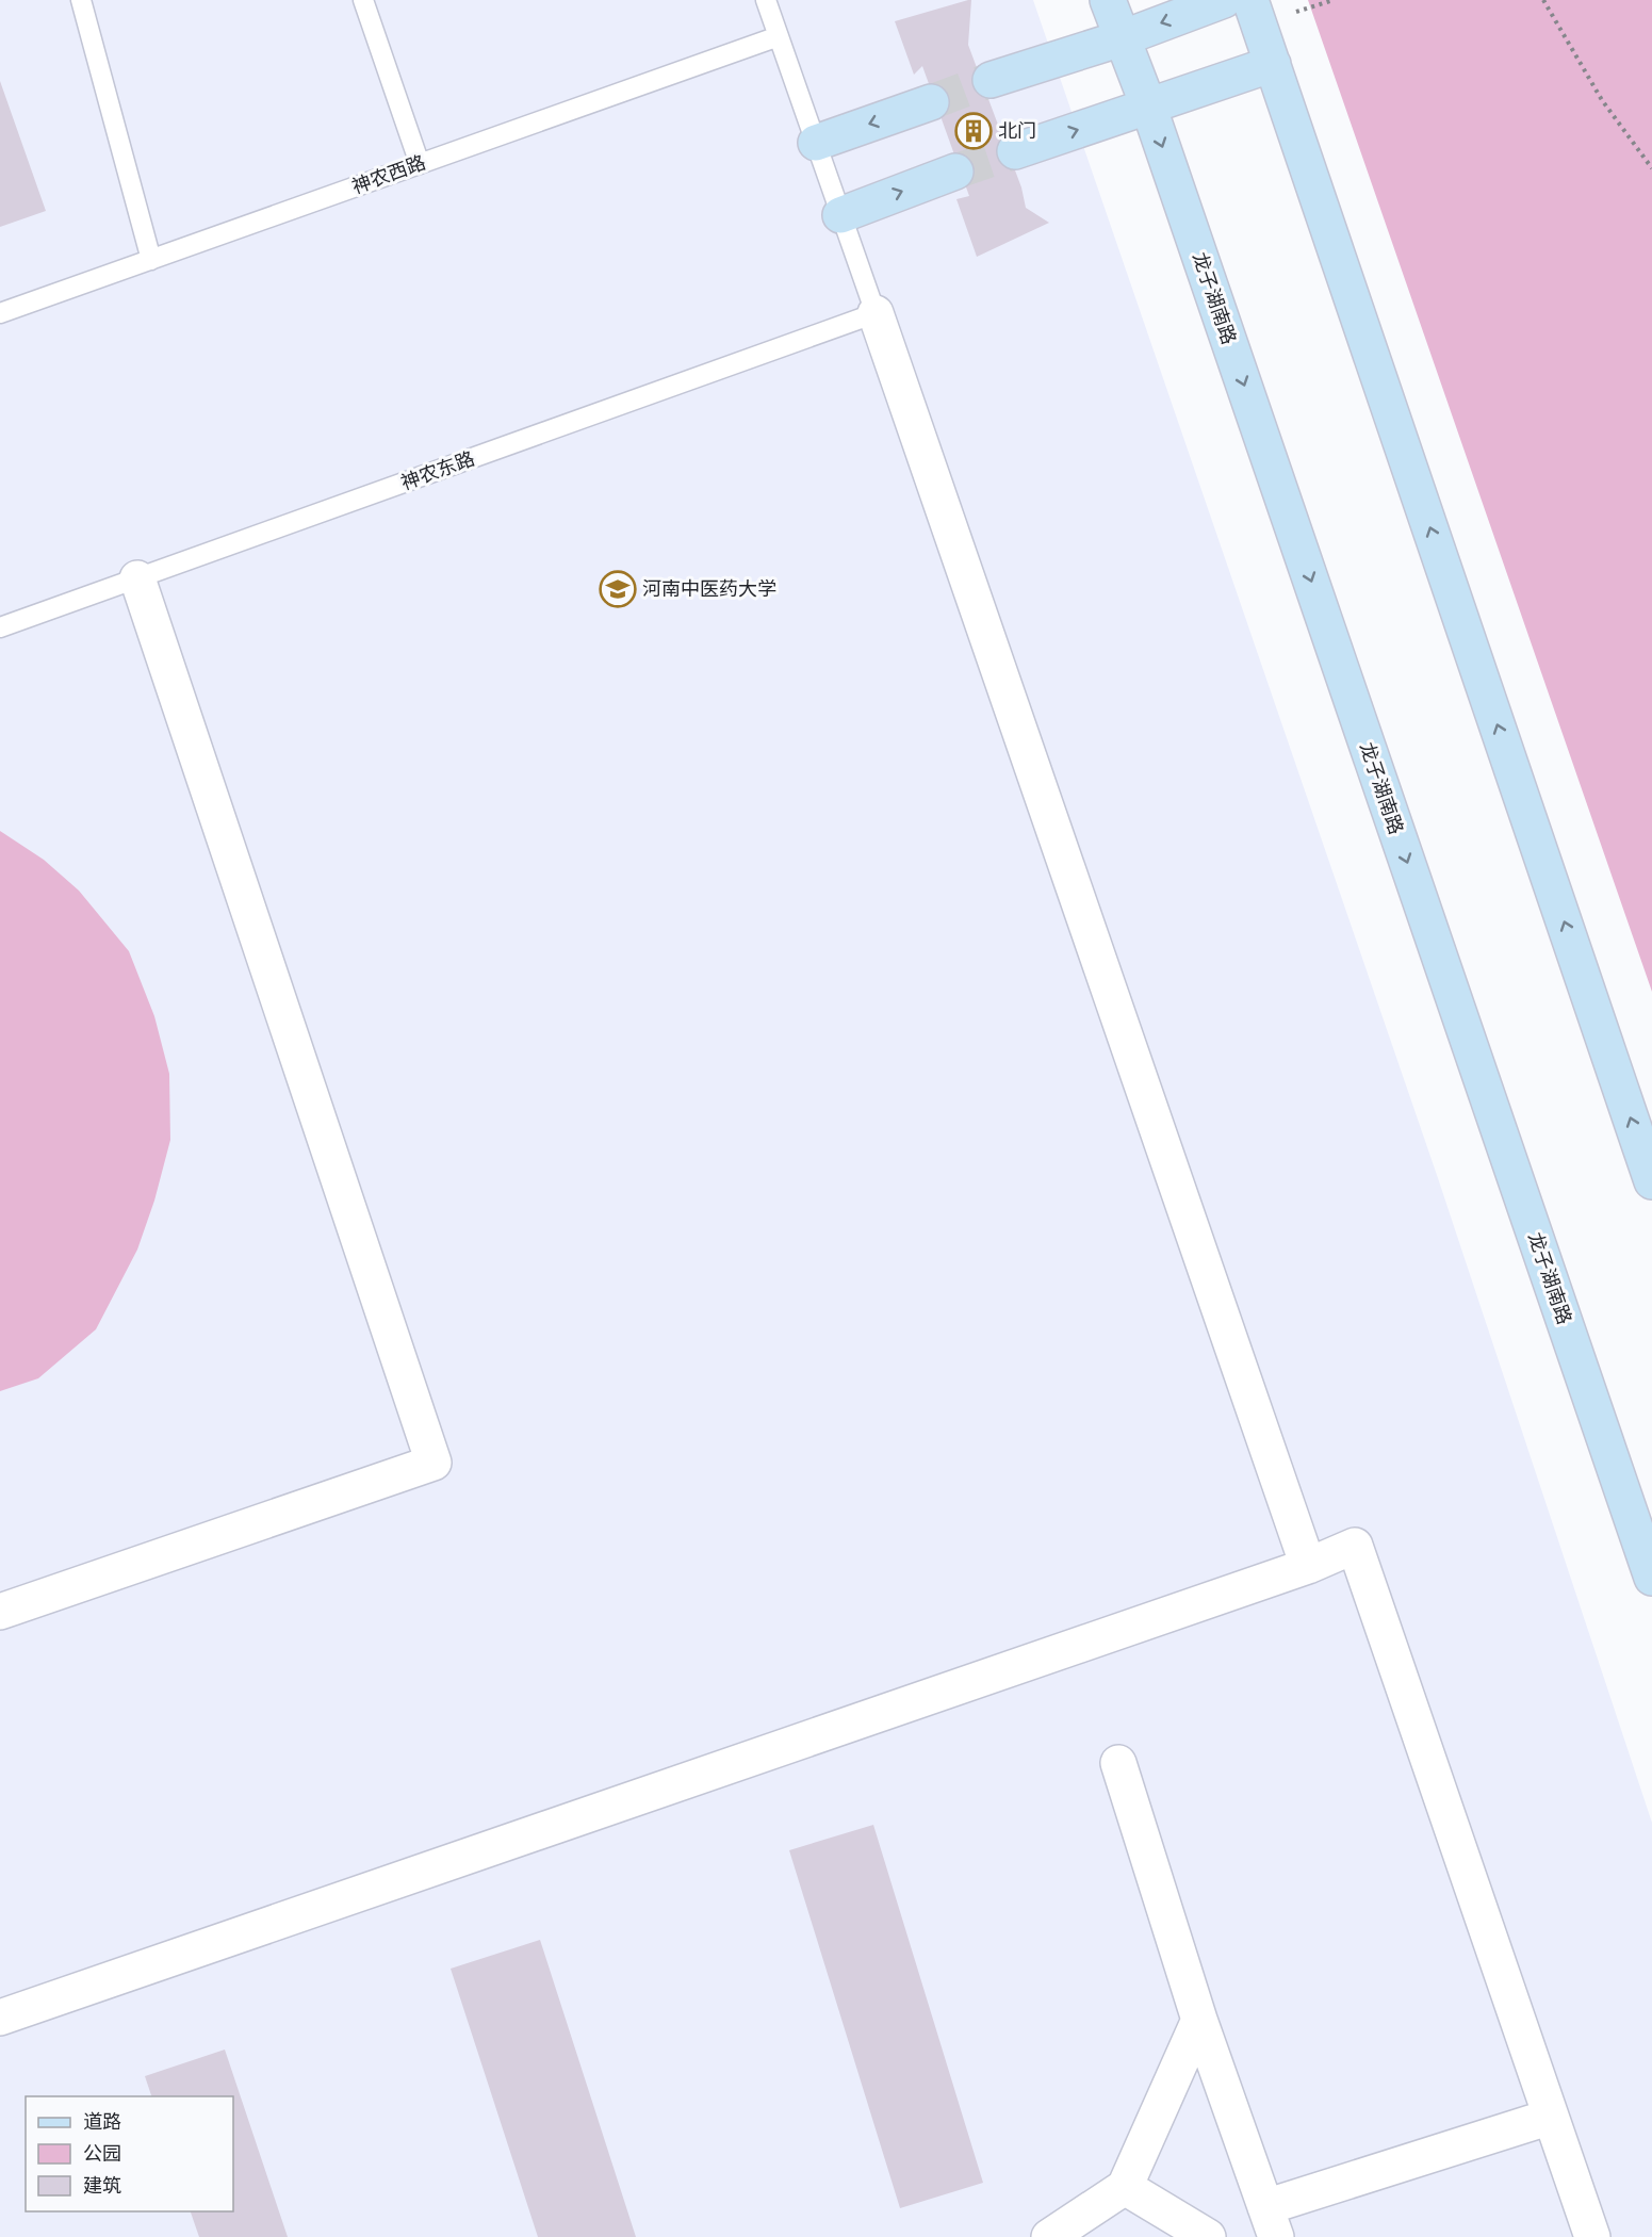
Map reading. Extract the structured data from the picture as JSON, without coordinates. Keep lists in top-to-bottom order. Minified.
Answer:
{"streets":{"street":["龙子湖南路"],"lane":["神农西路","神农东路"]},"places":{"building":["北门"],"school or university":["河南中医药大学"]},"legend":["道路","公园","建筑"]}
